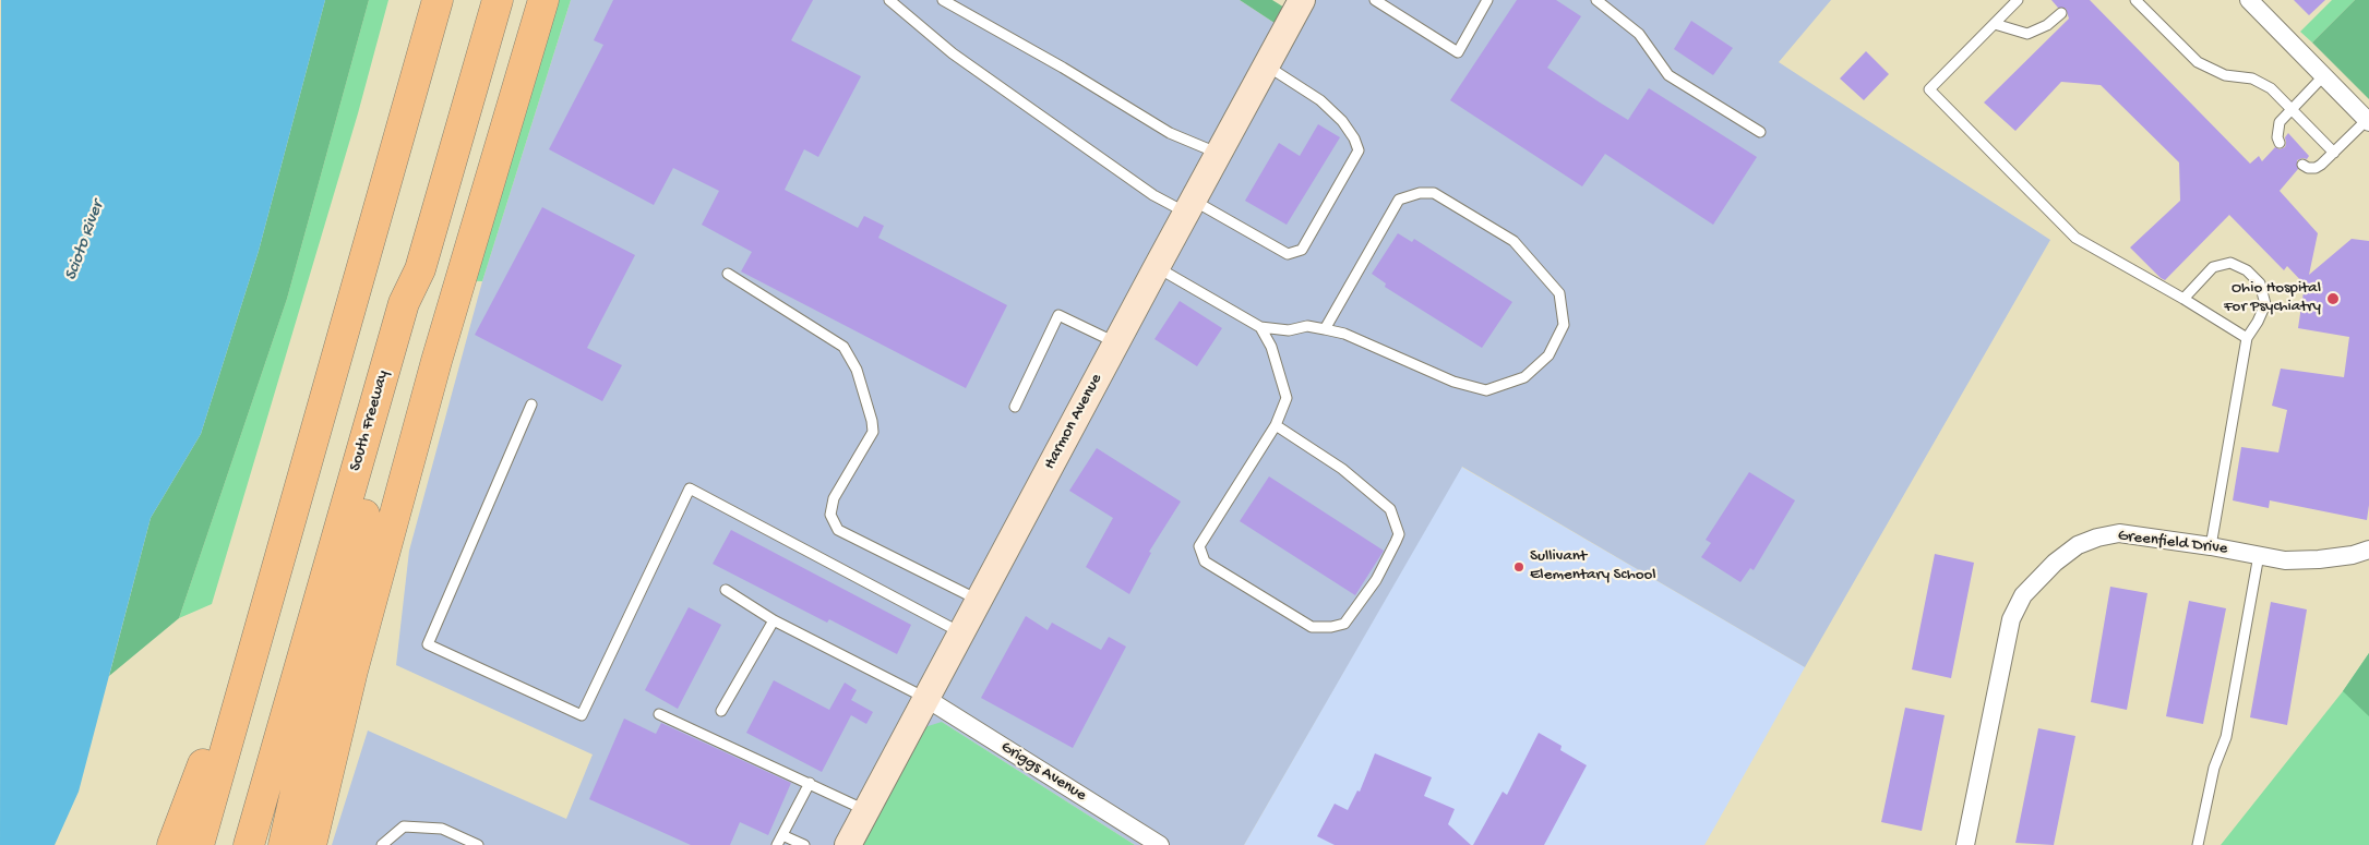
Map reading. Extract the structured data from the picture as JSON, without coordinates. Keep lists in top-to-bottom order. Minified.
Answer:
{"streets":{"highway":["South Freeway"],"main road":["Harmon Avenue"],"street":["Greenfield Drive","Griggs Avenue"]},"crossings":[["Harmon Avenue","Griggs Avenue"]],"water":["Scioto River"],"places":["Ohio Hospital For Psychiatry","Sullivant Elementary School"]}
